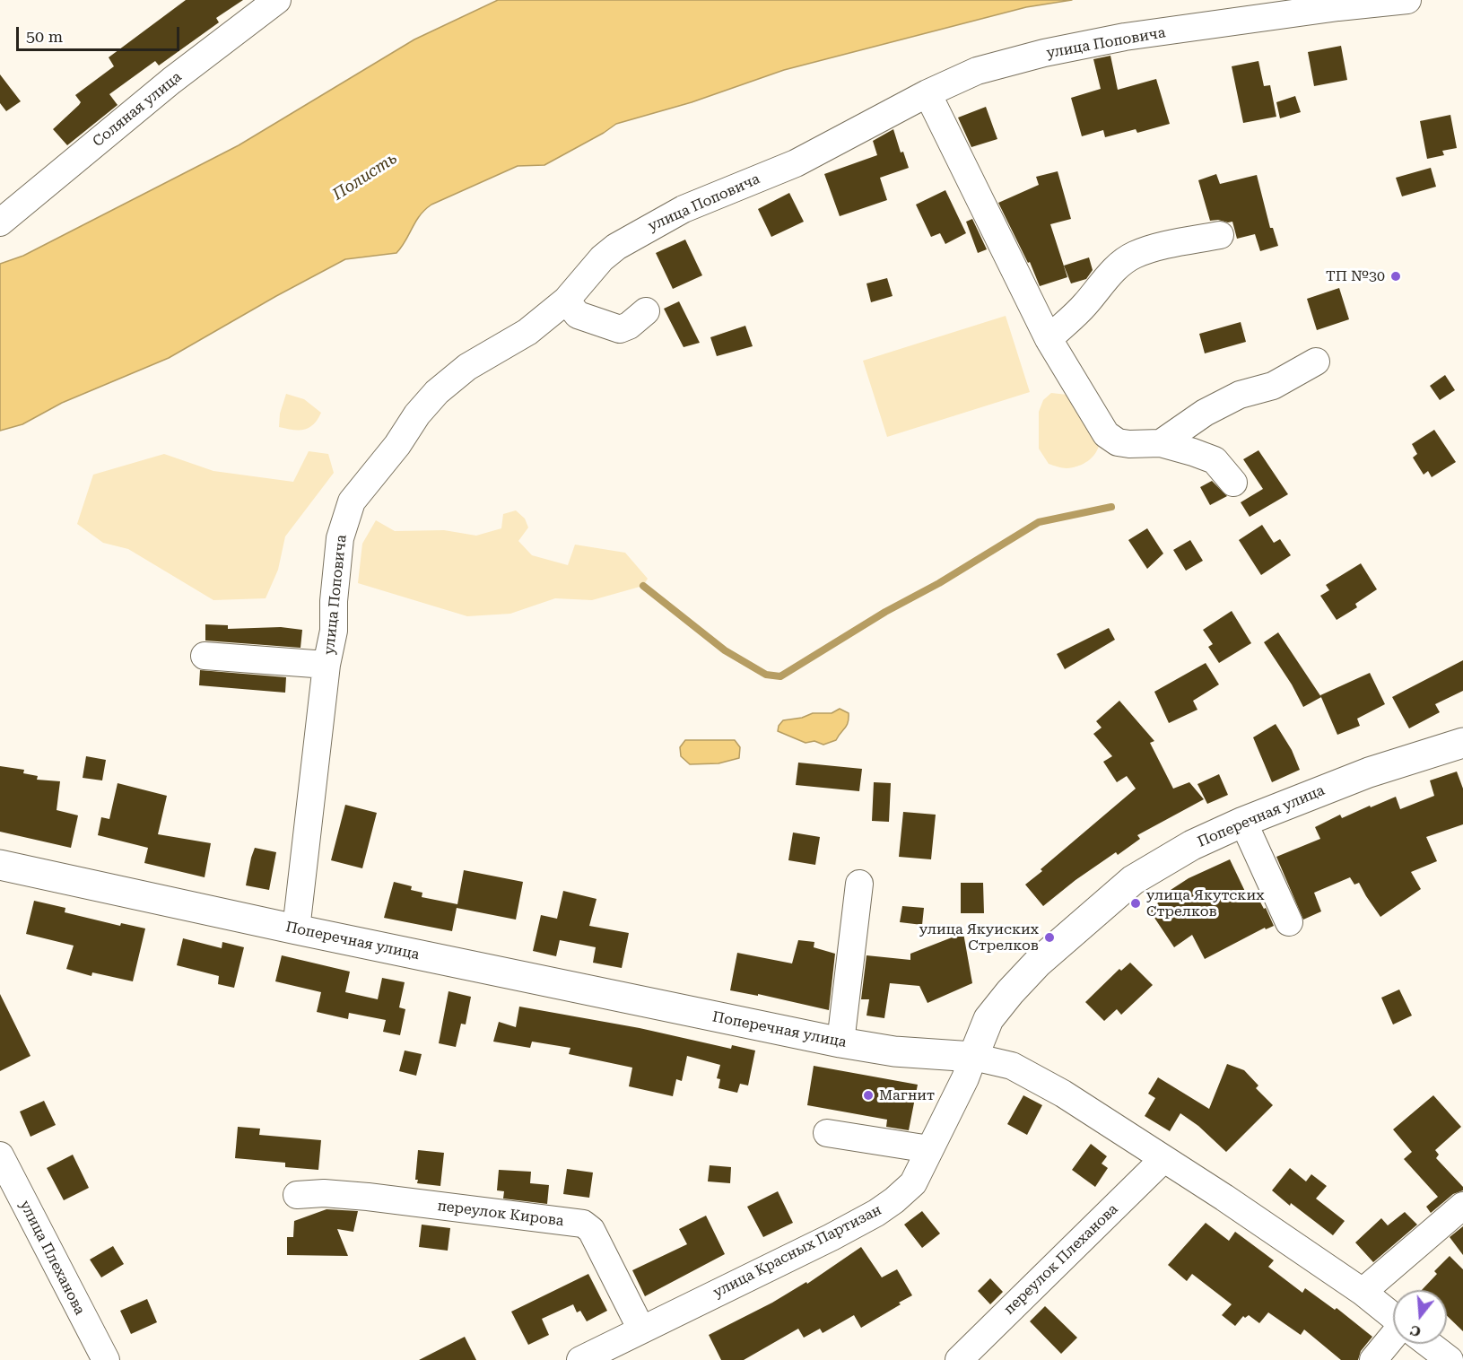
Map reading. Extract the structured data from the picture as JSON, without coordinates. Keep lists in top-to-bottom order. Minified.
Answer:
{"streets":{"main road":["Поперечная улица"],"street":["улица Поповича","Соляная улица","переулок Кирова","улица Красных Партизан","улица Плеханова","переулок Плеханова"]},"crossings":[["улица Поповича","Поперечная улица"],["Поперечная улица","улица Красных Партизан"],["переулок Кирова","улица Красных Партизан"]],"water":["Полисть"],"places":["ТП №30","улица Якутских Стрелков","улица Якуиских Стрелков","Магнит"],"scale_bar":"50 m","north":"bottom"}
